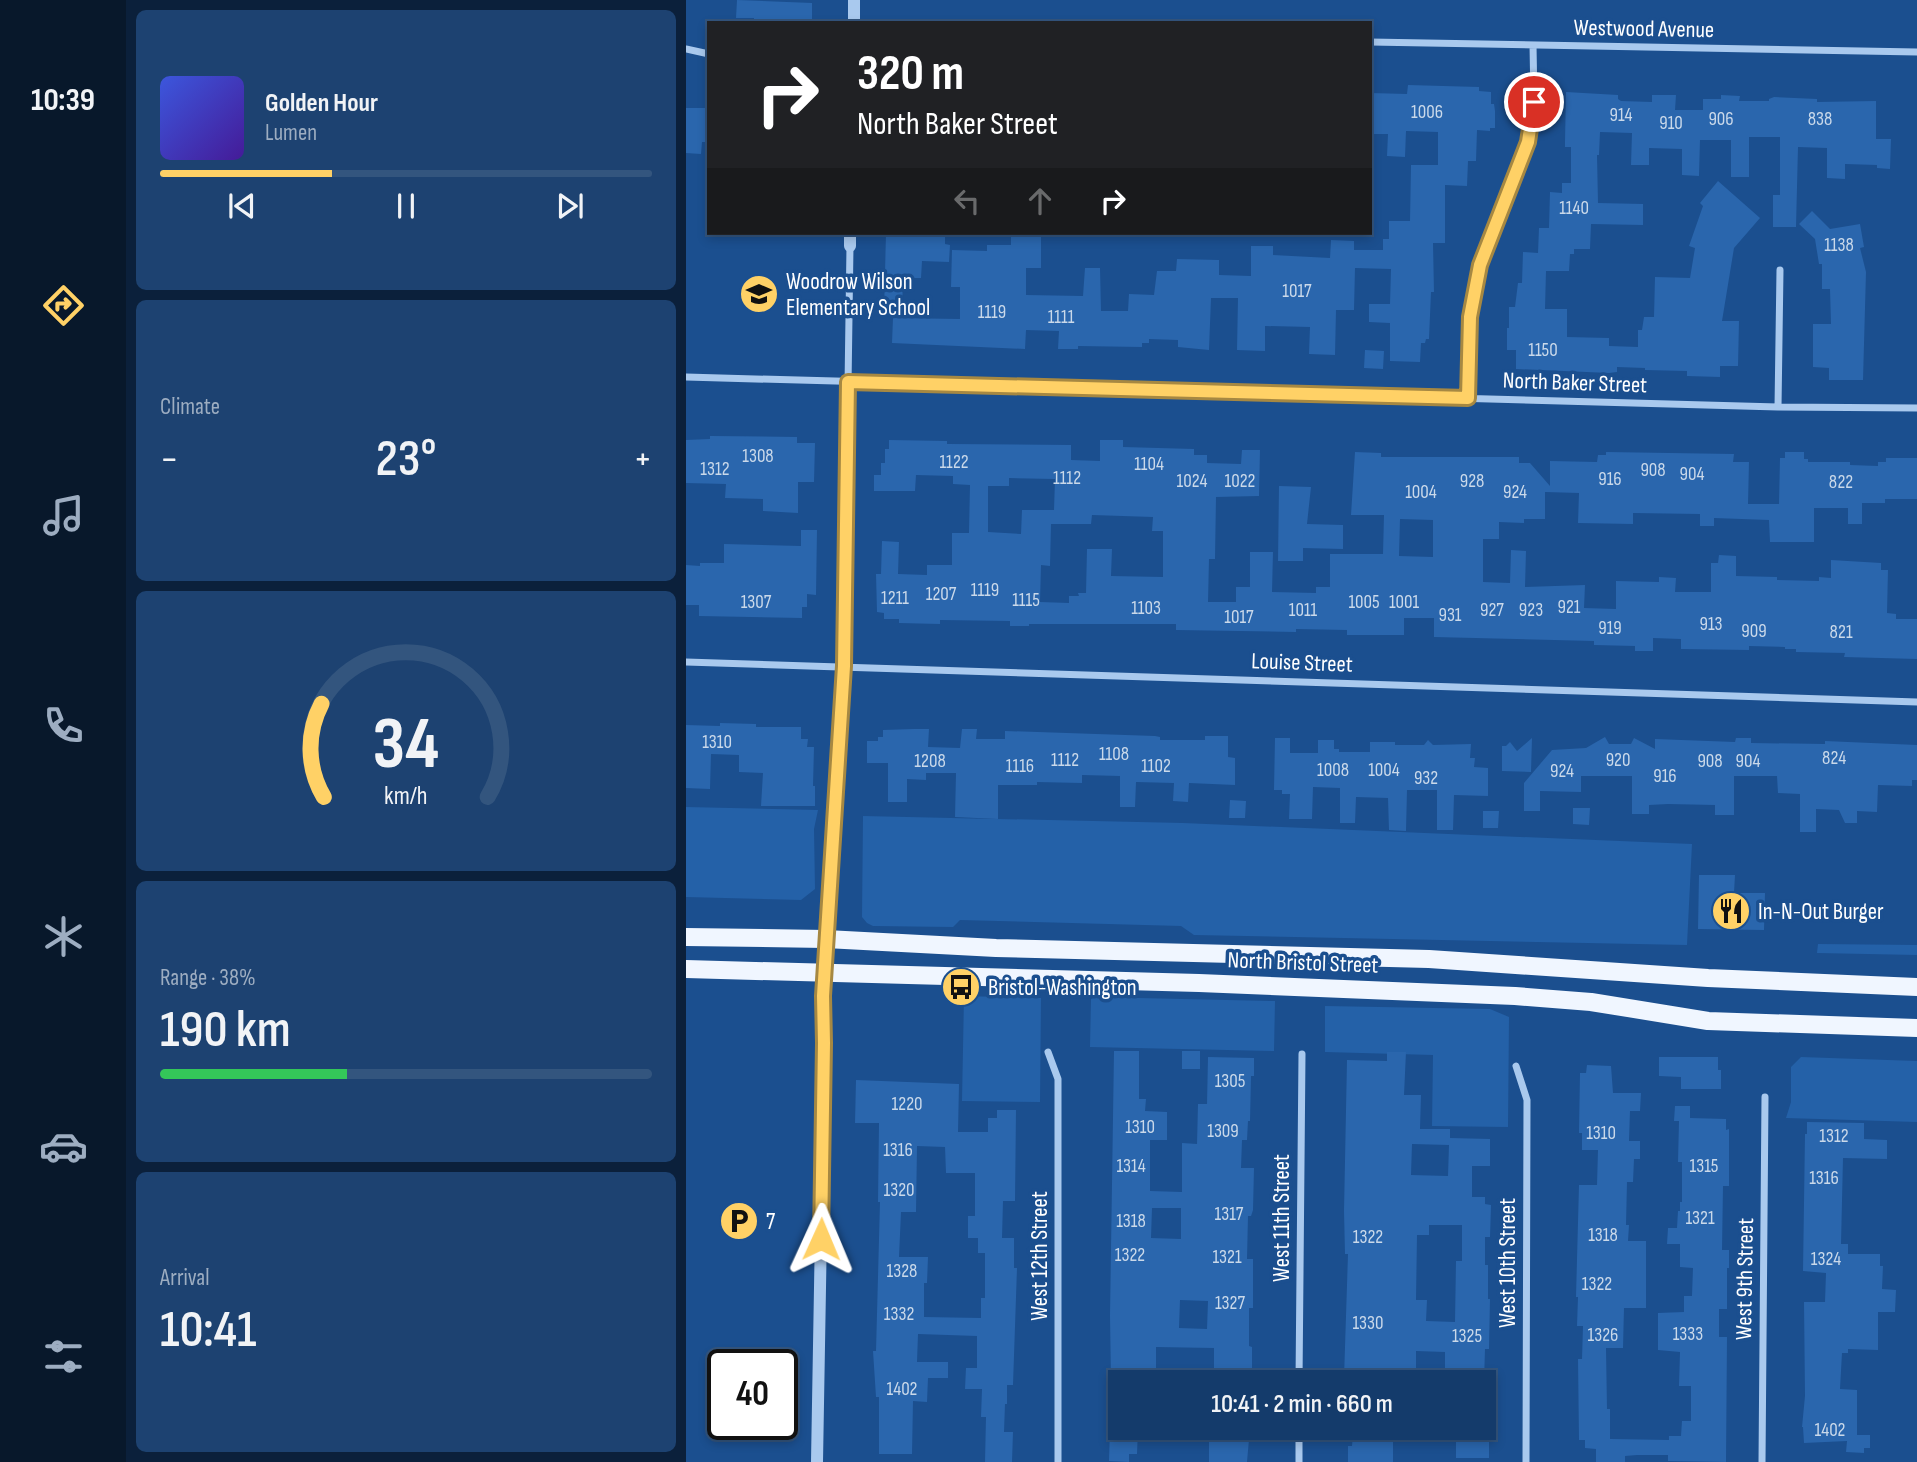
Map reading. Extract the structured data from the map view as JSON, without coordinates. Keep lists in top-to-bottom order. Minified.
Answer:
{"streets":{"main road":["North Bristol Street"],"street":["Westwood Avenue","North Baker Street","Louise Street","West 11th Street","West 12th Street","West 10th Street","West 9th Street"]},"places":{"school or university":["Woodrow Wilson Elementary School"],"restaurant":["In-N-Out Burger"],"bus stop":["Bristol-Washington"],"parking":["7"]},"house_numbers":["1006","914","906","838","910","1140","1138","1017","1119","1111","1150","1308","1122","1104","1312","908","904","1112","916","1024","1022","928","822","1004","924","1119","1207","1211","1115","1307","1005","1001","921","1103","1011","927","923","931","1017","913","919","909","821","1310","1108","824","1112","920","1208","908","904","1116","1102","1008","1004","924","916","932","1305","1220","1310","1309","1310","1312","1316","1314","1315","1316","1320","1317","1321","1318","1318","1322","1322","1321","1324","1328","1322","1327","1332","1330","1333","1326","1325","1402","1402"],"page":{"tabs":"10:39","turn":["320 m","North Baker Street"],"song":["Golden Hour","Lumen"],"tile":["Climate",["Range · 38%","190 km"],["Arrival","10:41"]],"heat":["−","23°","+"],"limit":"40","trip":"10:41 · 2 min · 660 m","gauge":["34","km/h"]}}
